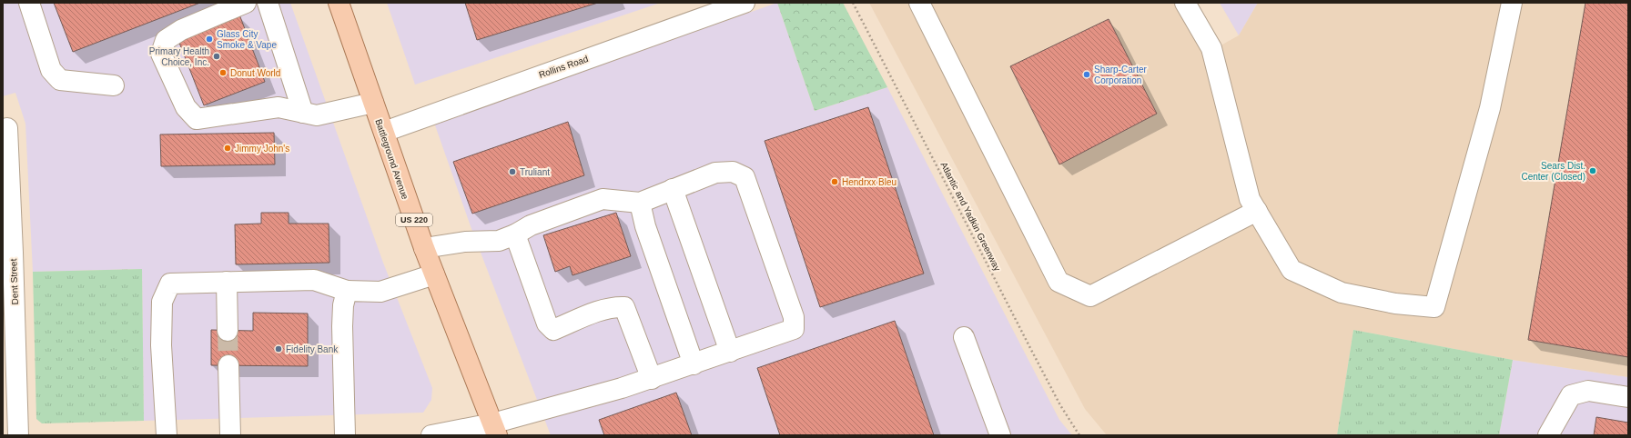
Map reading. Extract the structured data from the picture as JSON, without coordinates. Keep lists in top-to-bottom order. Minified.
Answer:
{"streets":{"main road":["Battleground Avenue","US 220"],"street":["Rollins Road","Dent Street"],"path":["Atlantic and Yadkin Greenway"]},"crossings":[["Rollins Road","Battleground Avenue"]],"places":["Glass City Smoke & Vape","Primary Health Choice, Inc.","Donut World","Sharp-Carter Corporation","Jimmy John's","Sears Dist. Center (Closed)","Truliant","Hendrxx Bleu","Fidelity Bank"]}
